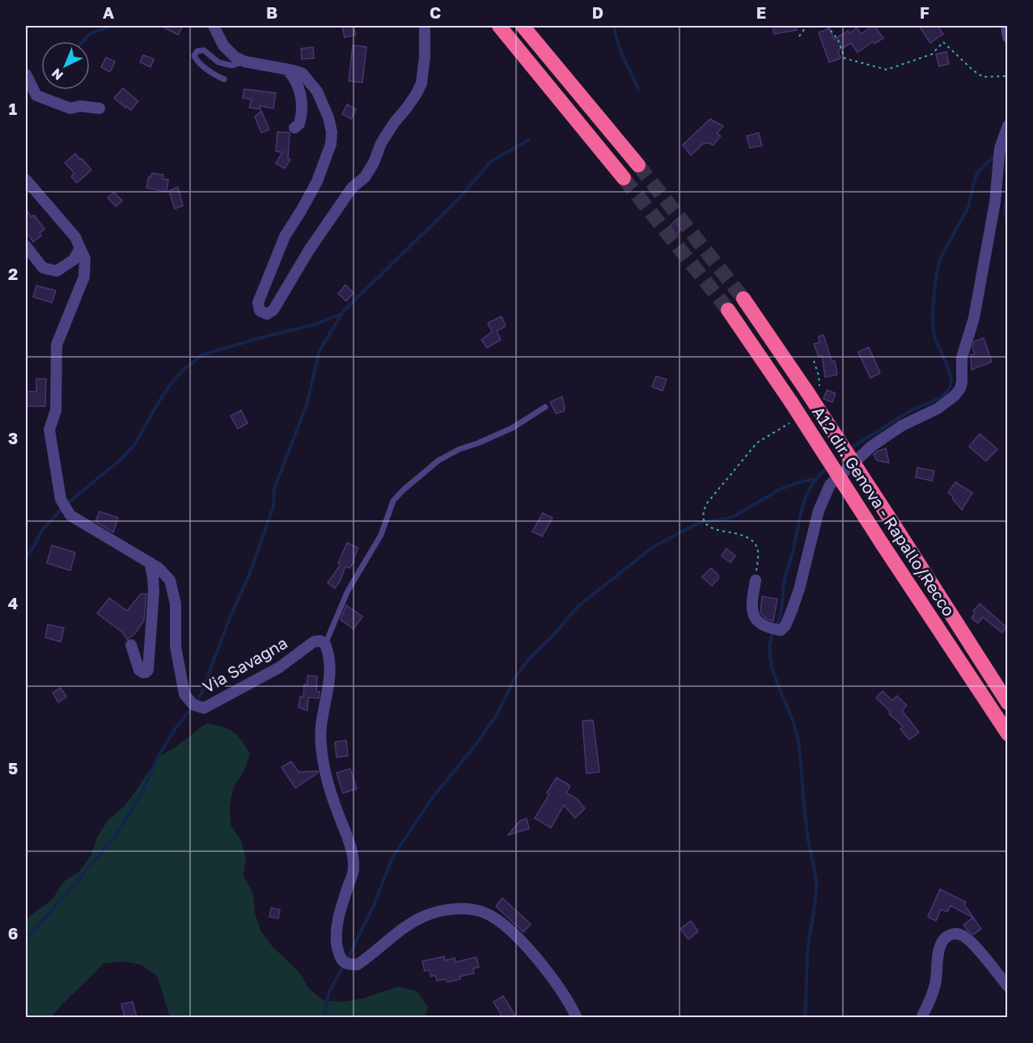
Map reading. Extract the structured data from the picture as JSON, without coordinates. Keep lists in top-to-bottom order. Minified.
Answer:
{"streets":{"highway":["A12 dir. Genova - Rapallo/Recco"],"street":["Via Savagna"]},"north":"bottom left","grid":{"columns":["A","B","C","D","E","F"],"rows":["1","2","3","4","5","6"]}}
